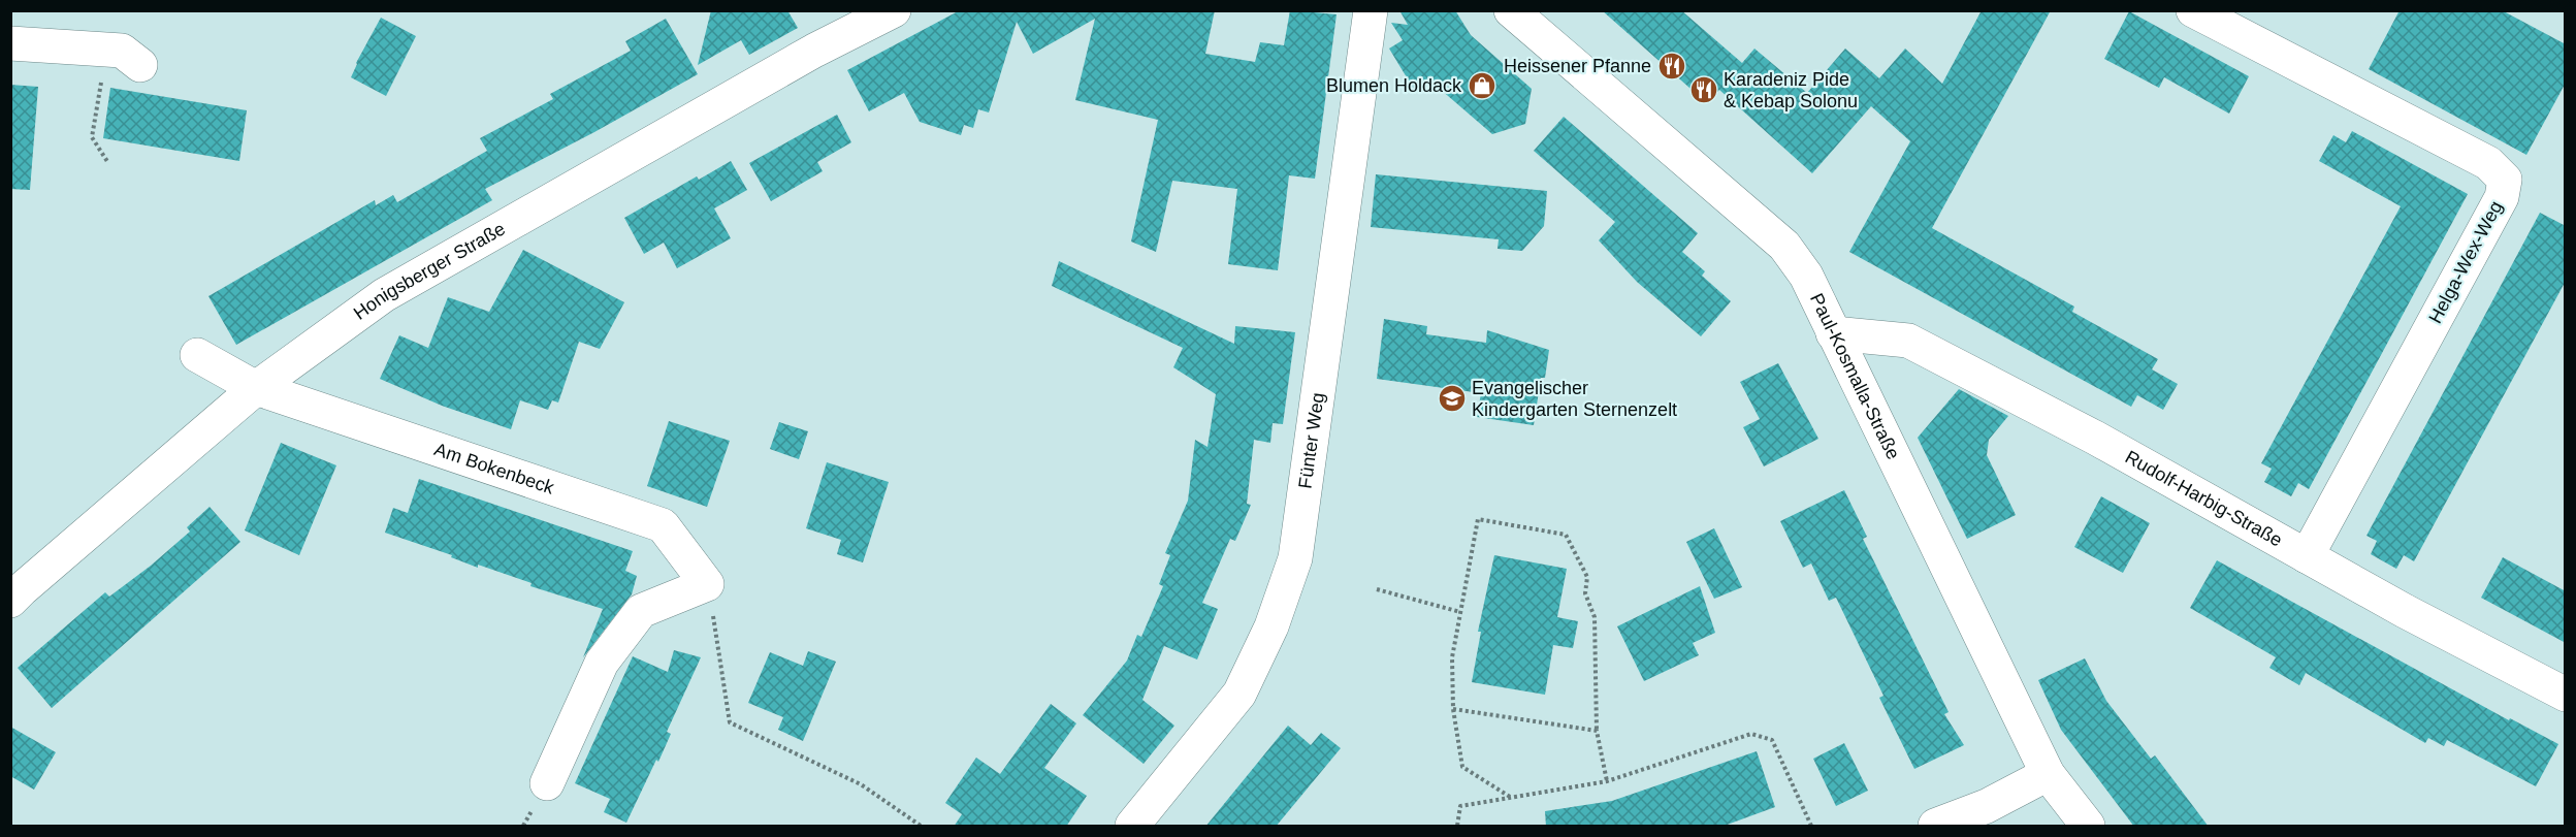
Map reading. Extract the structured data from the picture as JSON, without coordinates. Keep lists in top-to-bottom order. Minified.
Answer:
{"streets":{"street":["Helga-Wex-Weg","Honigsberger Straße","Paul-Kosmalla-Straße","Fünter Weg","Am Bokenbeck","Rudolf-Harbig-Straße"]},"crossings":[["Helga-Wex-Weg","Rudolf-Harbig-Straße"],["Honigsberger Straße","Am Bokenbeck"],["Paul-Kosmalla-Straße","Rudolf-Harbig-Straße"]],"places":{"restaurant":["Heissener Pfanne","Karadeniz Pide & Kebap Solonu"],"shop":["Blumen Holdack"],"school or university":["Evangelischer Kindergarten Sternenzelt"]}}
